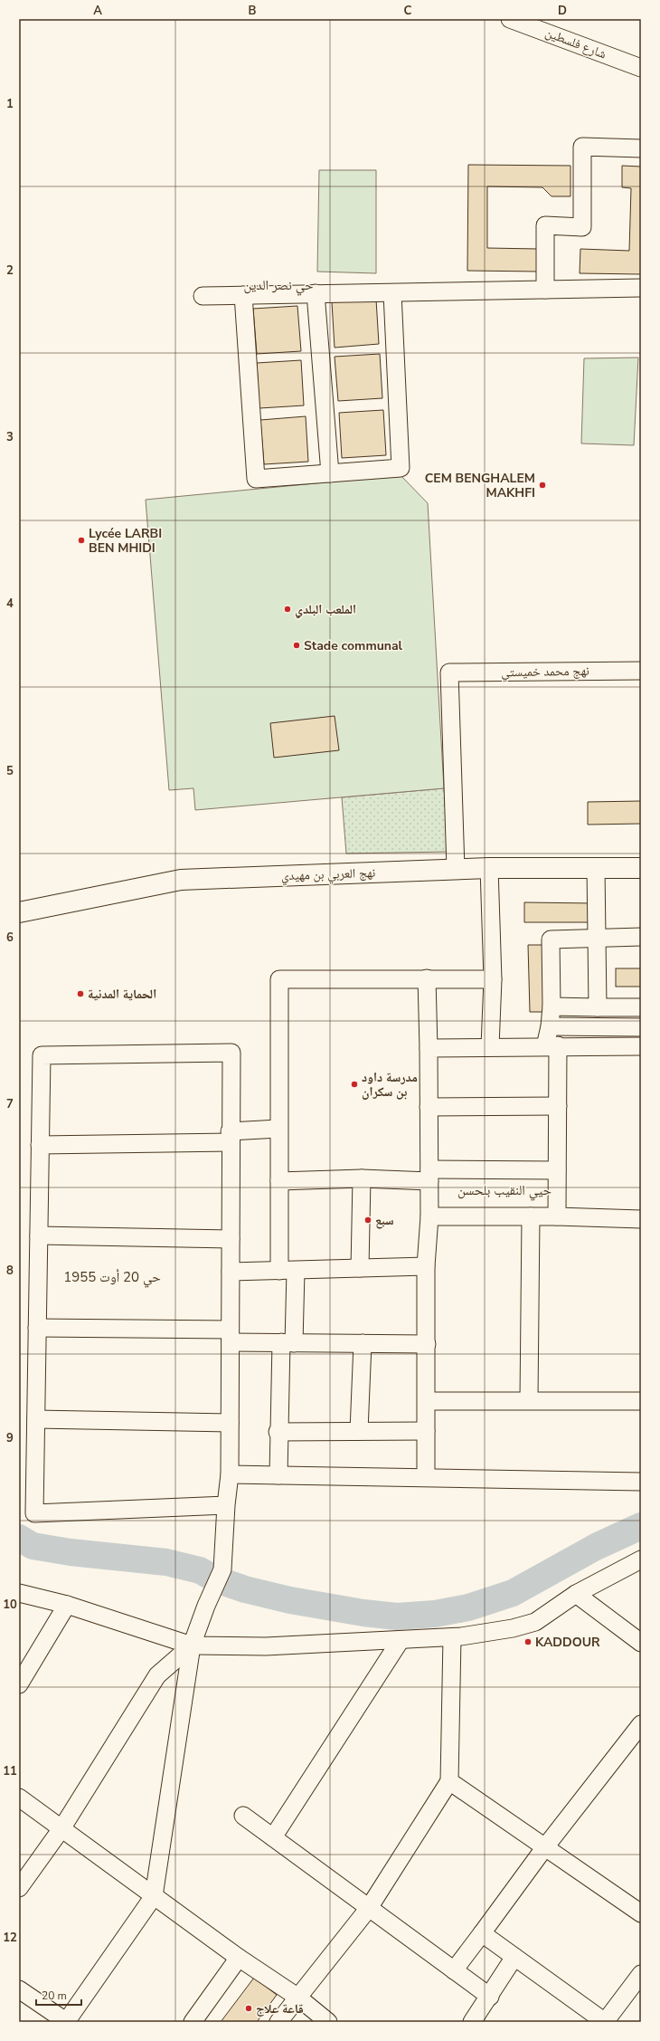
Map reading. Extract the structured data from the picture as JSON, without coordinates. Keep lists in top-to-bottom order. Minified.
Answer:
{"streets":{"main road":["نهج العربي بن مهيدي"],"street":["شارع فلسطين","نهج محمد خميستي"]},"crossings":[["نهج محمد خميستي","نهج العربي بن مهيدي"]],"districts":["حي نصر الدين","حيي النقيب بلحسن","حي 20 أوت 1955"],"places":["CEM BENGHALEM MAKHFI","Lycée LARBI BEN MHIDI","الملعب البلدي","Stade communal","الحماية المدنية","مدرسة داود بن سكران","سبع","KADDOUR","قاعة علاج"],"scale_bar":"20 m","grid":{"columns":["A","B","C","D"],"rows":["1","2","3","4","5","6","7","8","9","10","11","12"]}}
